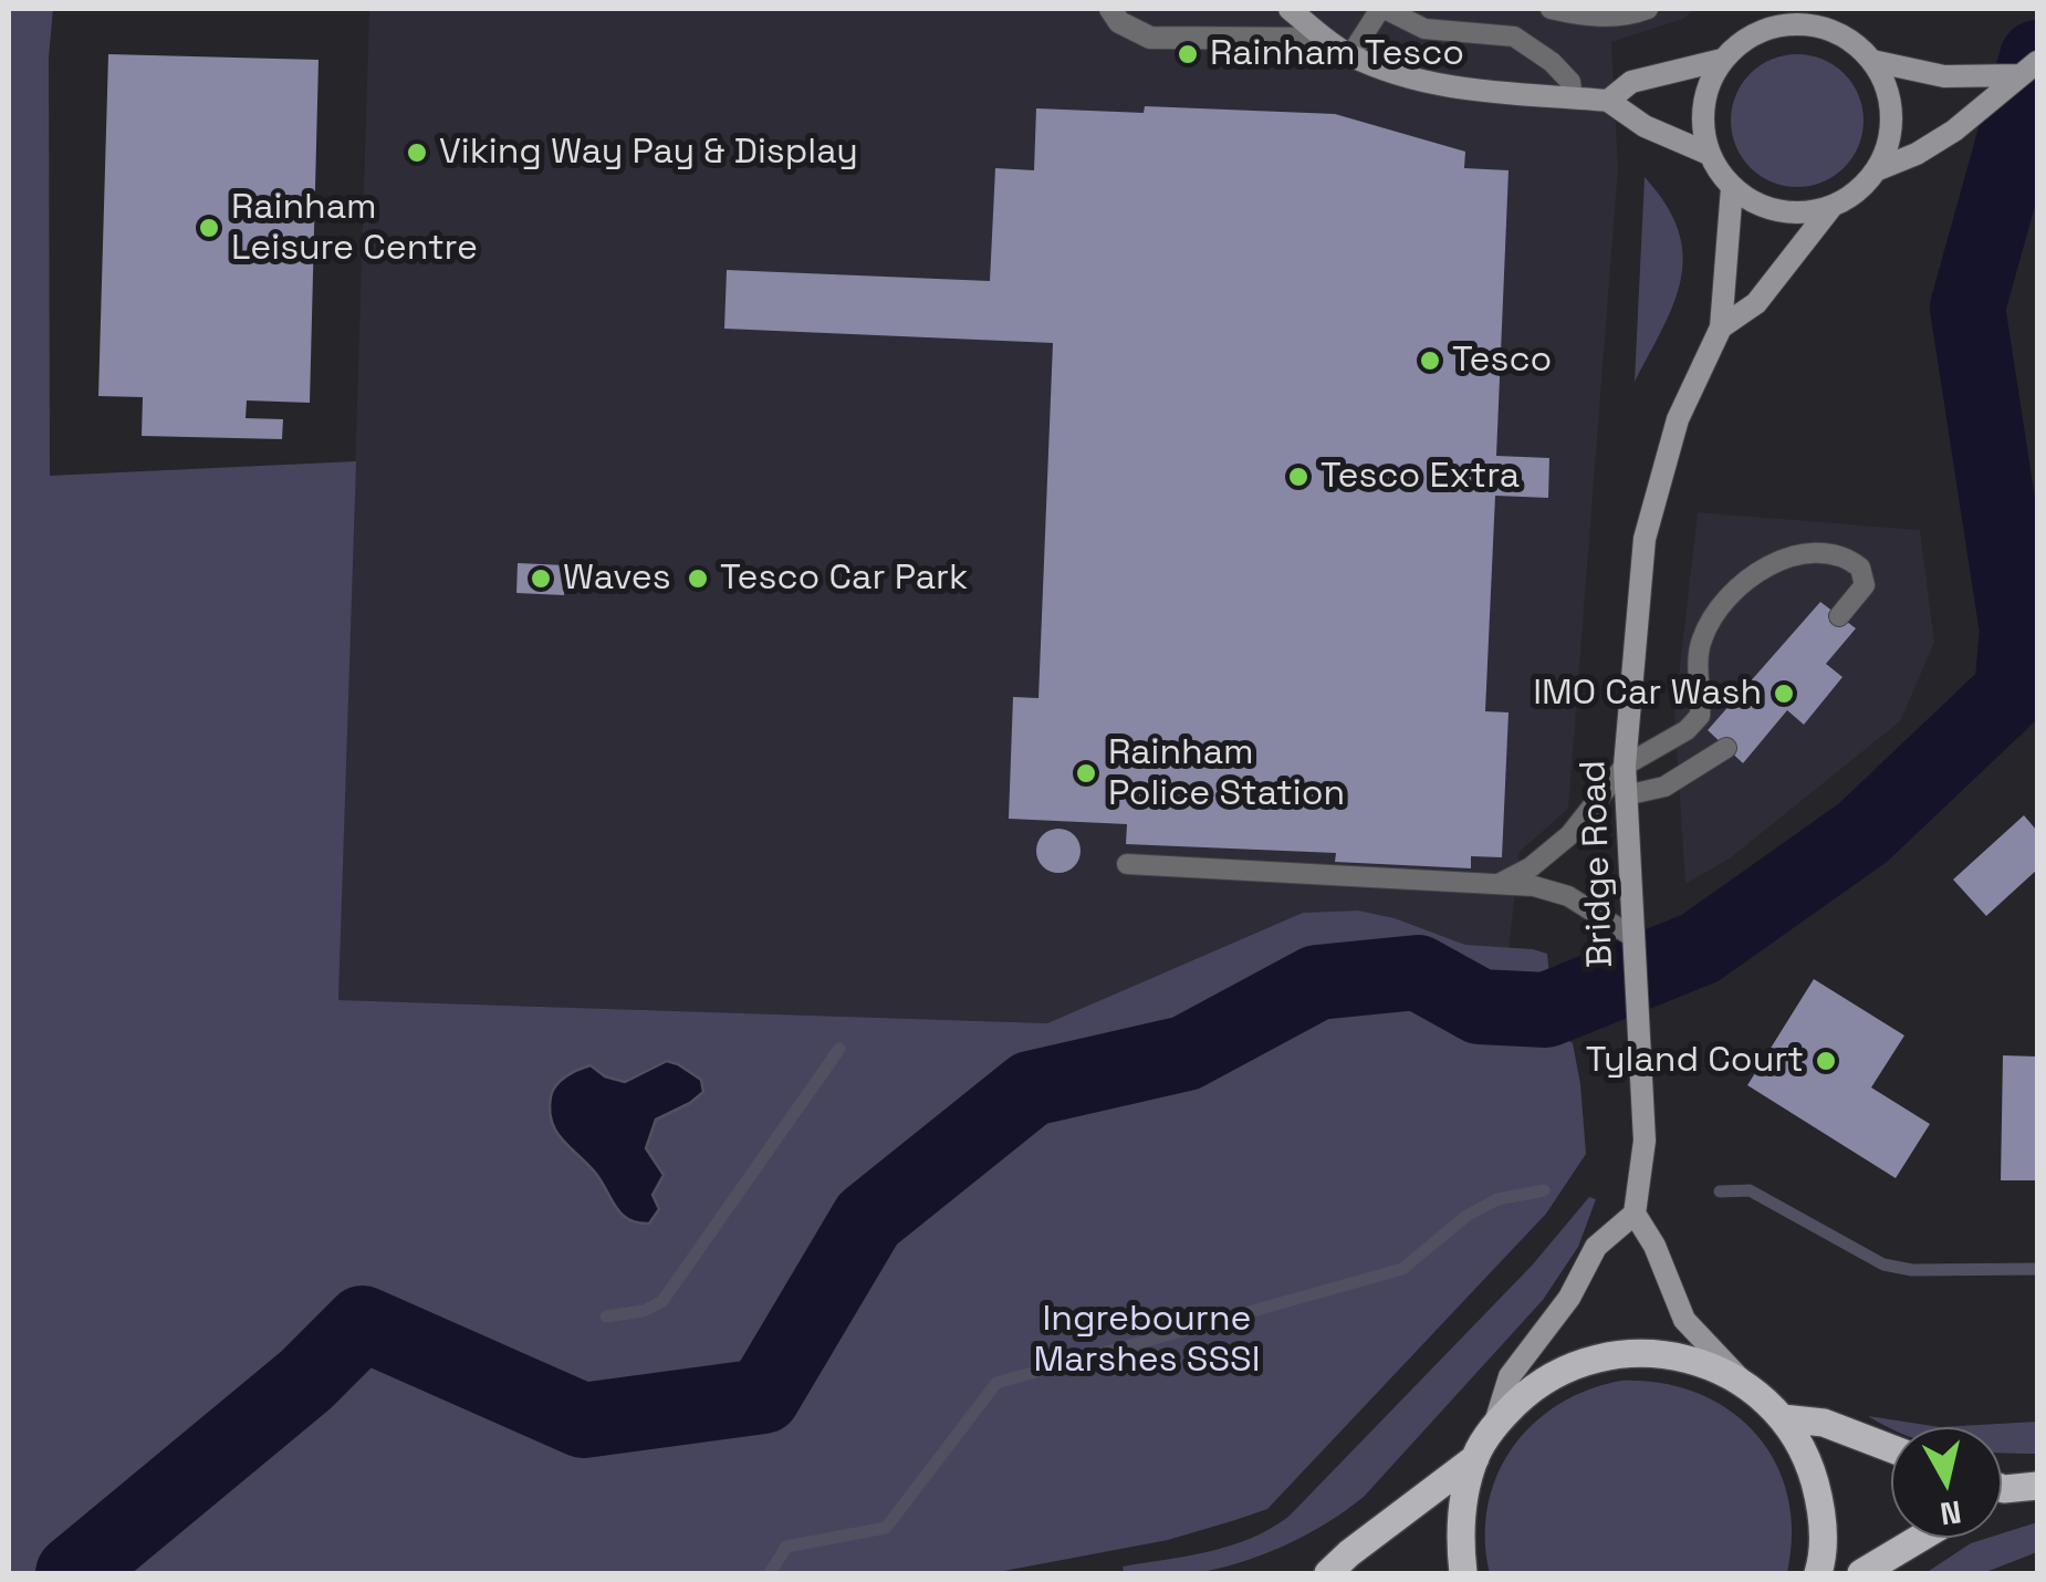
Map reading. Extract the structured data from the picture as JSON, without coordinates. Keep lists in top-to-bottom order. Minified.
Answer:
{"streets":{"main road":["Bridge Road"]},"parks":["Ingrebourne Marshes SSSI"],"places":["Rainham Tesco","Viking Way Pay & Display","Rainham Leisure Centre","Tesco","Tesco Extra","Waves","Tesco Car Park","IMO Car Wash","Rainham Police Station","Tyland Court"],"north":"bottom"}
